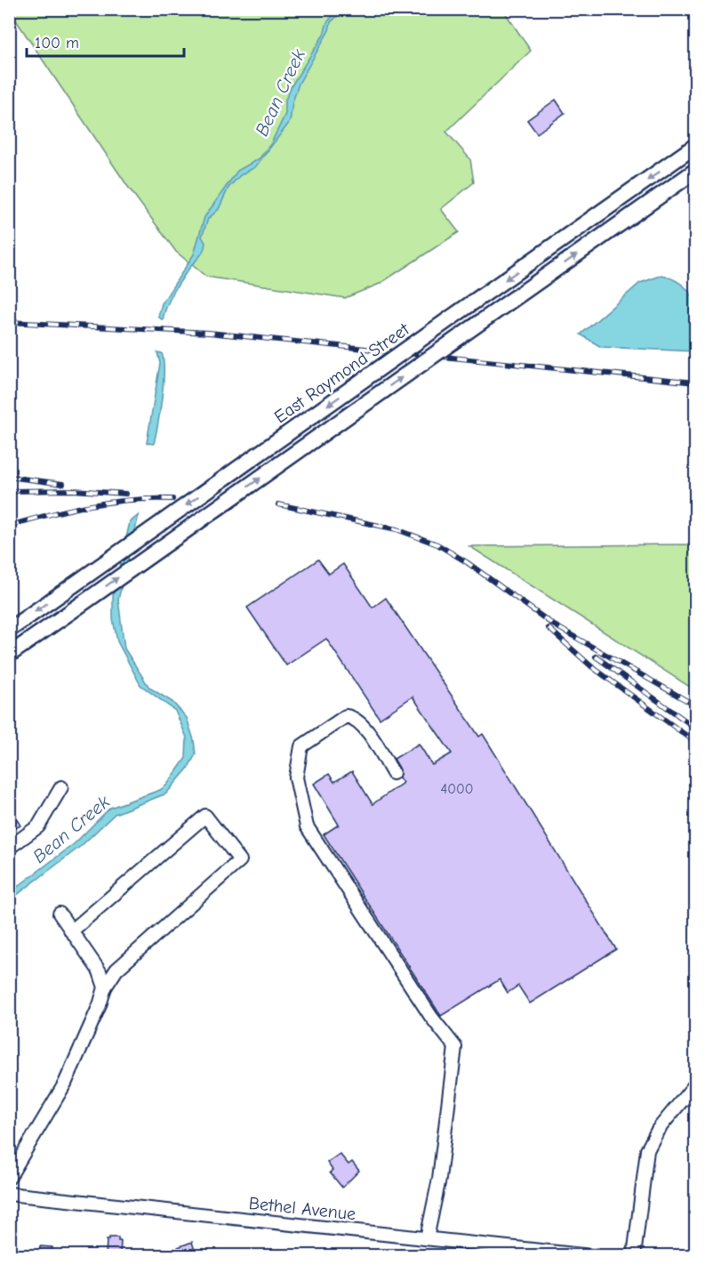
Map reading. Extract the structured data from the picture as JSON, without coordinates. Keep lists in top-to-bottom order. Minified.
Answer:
{"streets":{"main road":["East Raymond Street"],"street":["Bethel Avenue"]},"water":["Bean Creek"],"house_numbers":["4000"],"scale_bar":"100 m"}
